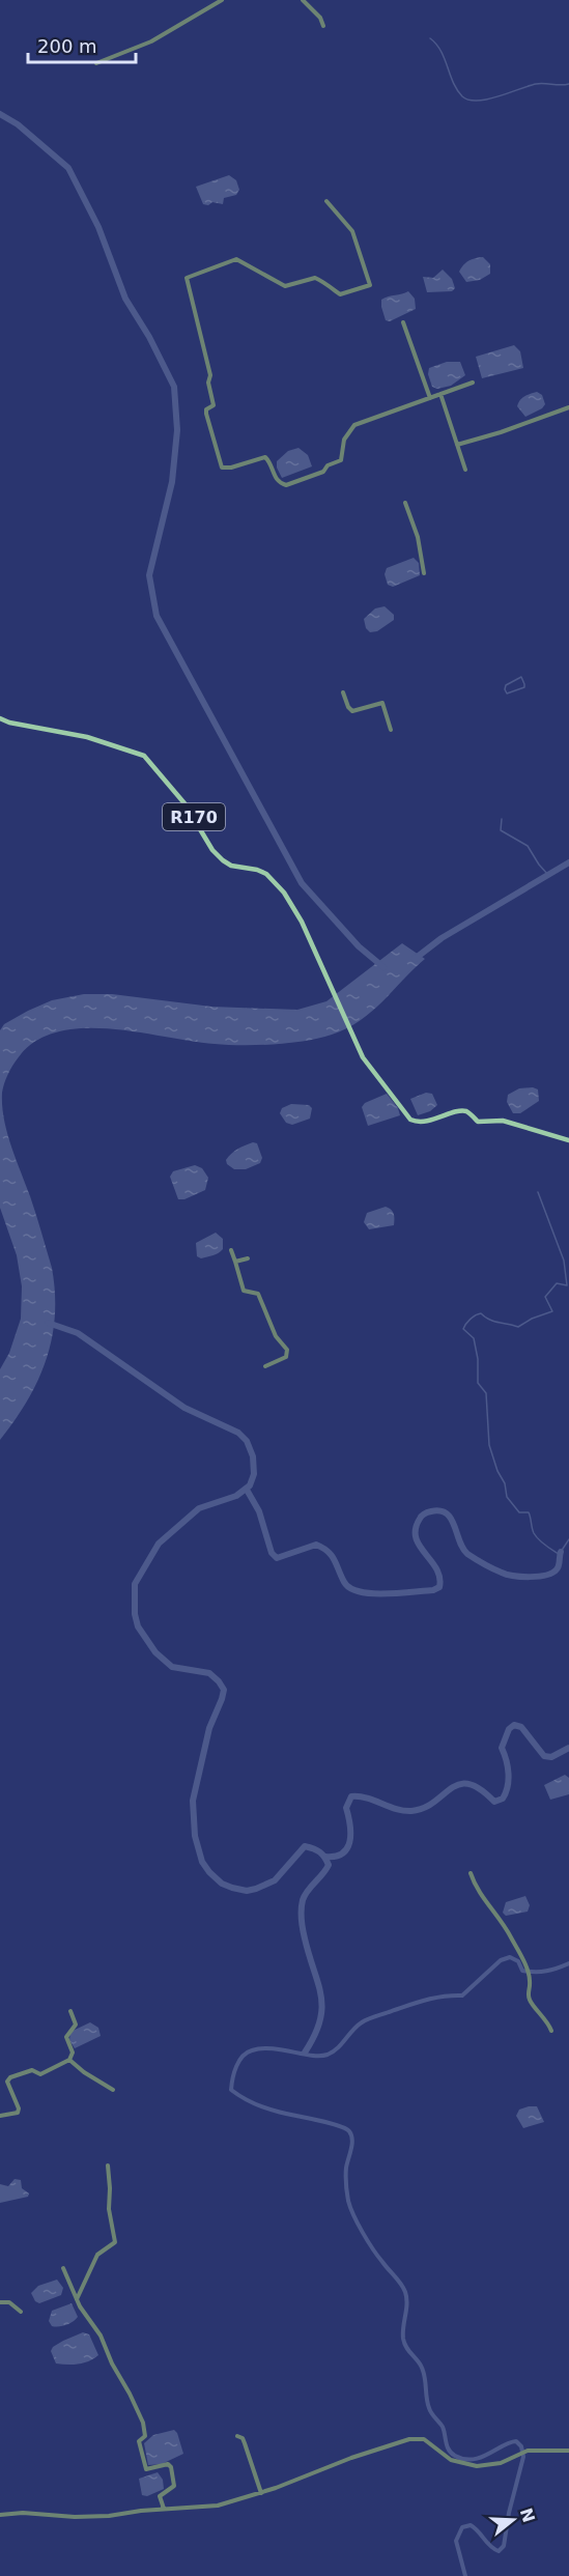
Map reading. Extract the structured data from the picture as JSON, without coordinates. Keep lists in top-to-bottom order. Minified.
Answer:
{"streets":{"main road":["R170"]},"scale_bar":"200 m","north":"right"}
